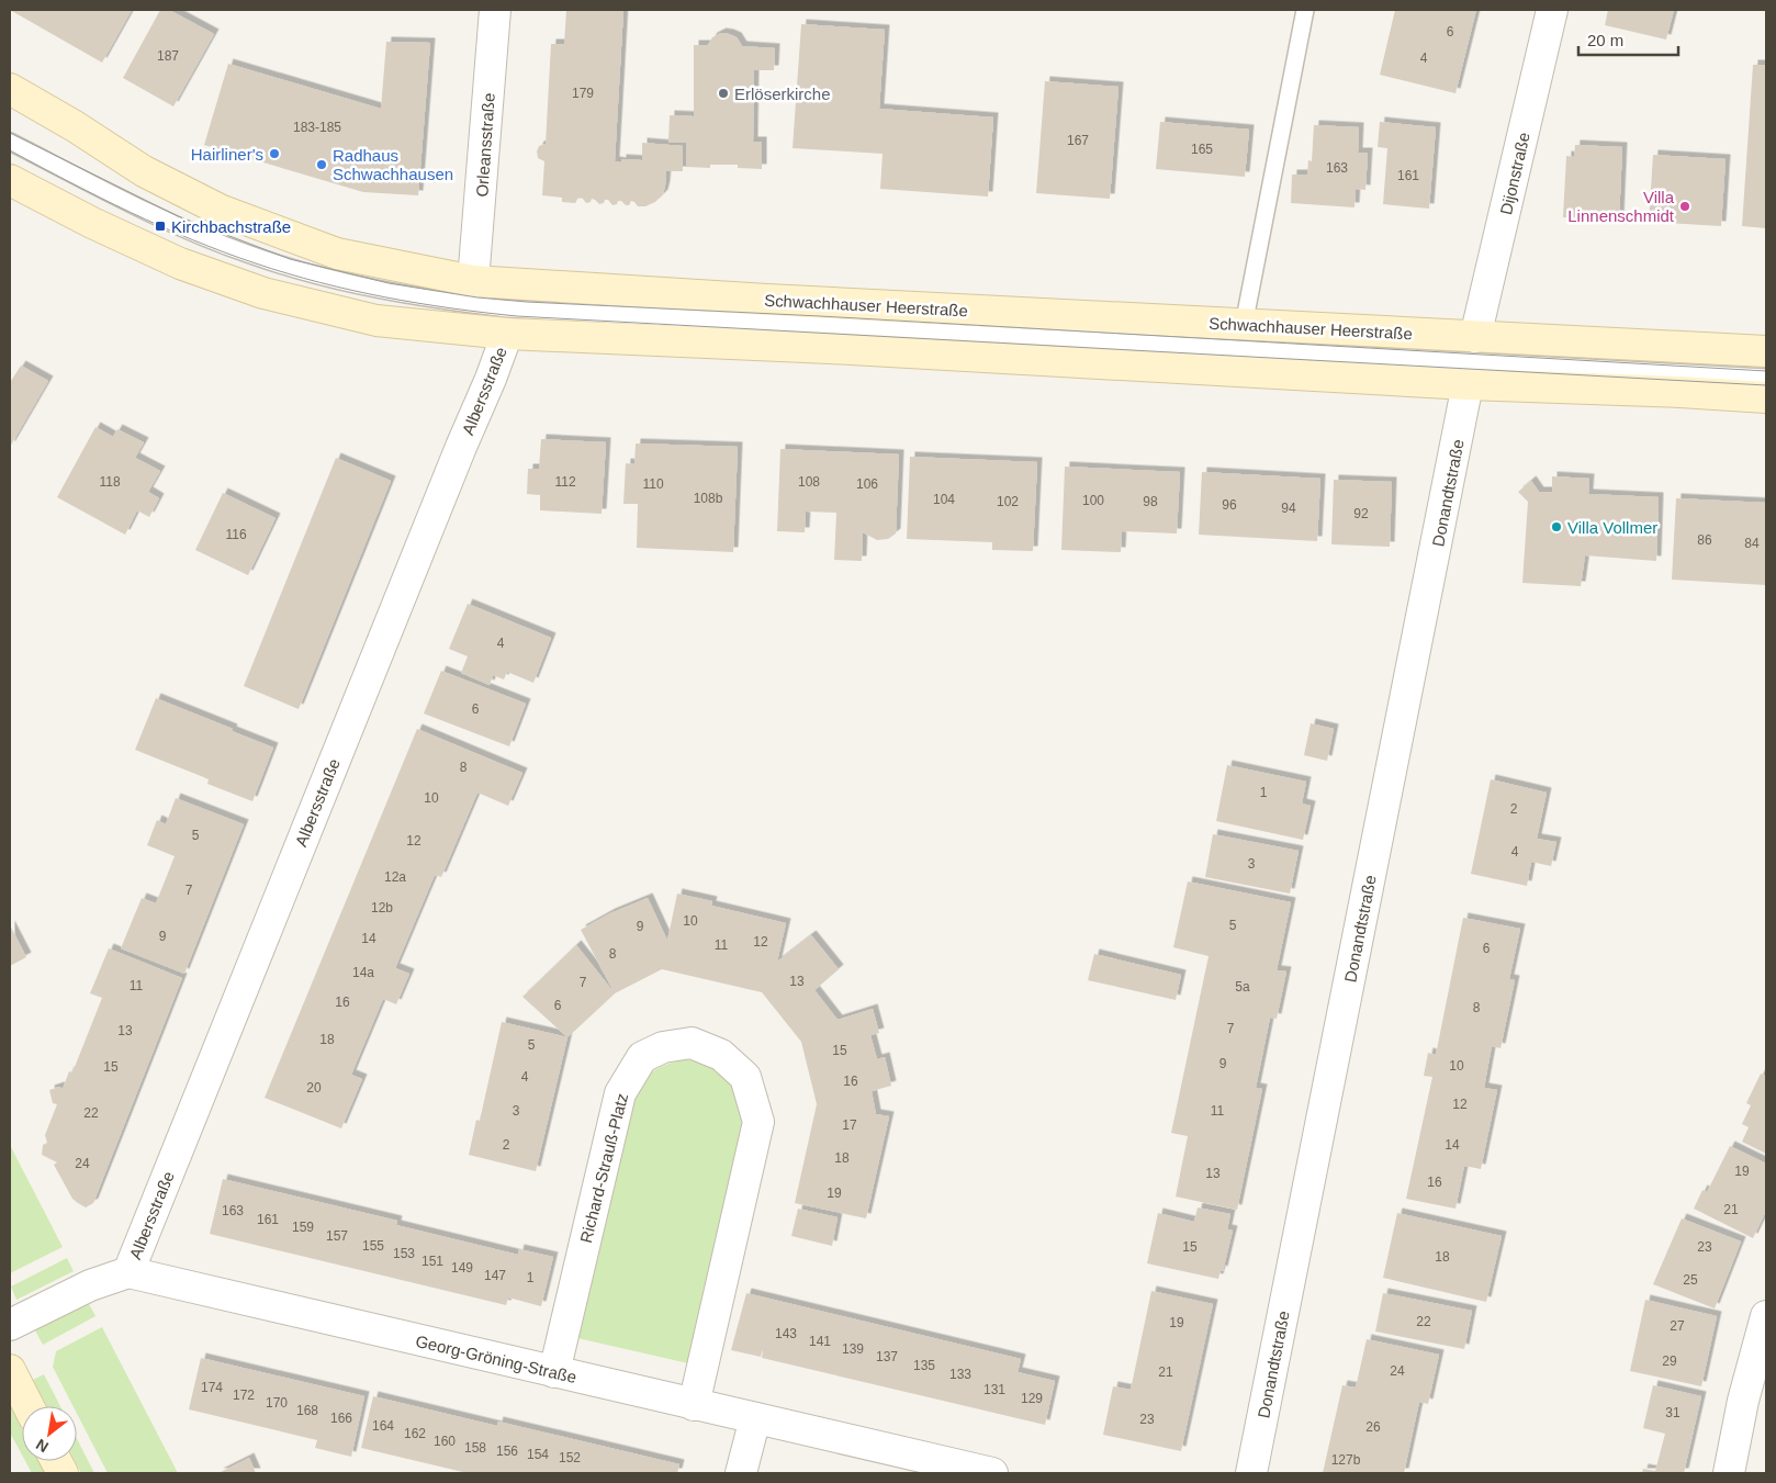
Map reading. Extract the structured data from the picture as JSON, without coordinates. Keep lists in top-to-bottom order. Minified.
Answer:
{"streets":{"main road":["Schwachhauser Heerstraße"],"street":["Orleansstraße","Dijonstraße","Albersstraße","Donandtstraße","Richard-Strauß-Platz","Georg-Gröning-Straße"]},"crossings":[["Orleansstraße","Schwachhauser Heerstraße"],["Dijonstraße","Schwachhauser Heerstraße"],["Albersstraße","Georg-Gröning-Straße"],["Richard-Strauß-Platz","Georg-Gröning-Straße"]],"places":{"other":["Erlöserkirche","Hairliner's","Radhaus Schwachhausen","Villa Linnenschmidt","Villa Vollmer"],"transit":["Kirchbachstraße"]},"house_numbers":["6","187","4","179","183-185","167","165","163","161","118","112","108","110","106","108b","104","100","102","98","96","94","92","116","86","84","4","6","8","1","10","2","5","12","4","3","12a","7","12b","10","5","9","9","14","12","11","6","8","14a","13","7","11","5a","16","6","8","7","13","18","5","15","9","10","15","4","16","20","12","3","11","22","17","2","14","18","24","19","13","16","19","21","163","161","159","157","155","15","23","153","18","151","149","147","1","25","22","19","27","143","141","139","137","29","135","24","21","133","174","131","172","129","170","168","31","166","23","164","26","162","160","158","156","154","152","127b"],"scale_bar":"20 m","north":"bottom left"}
